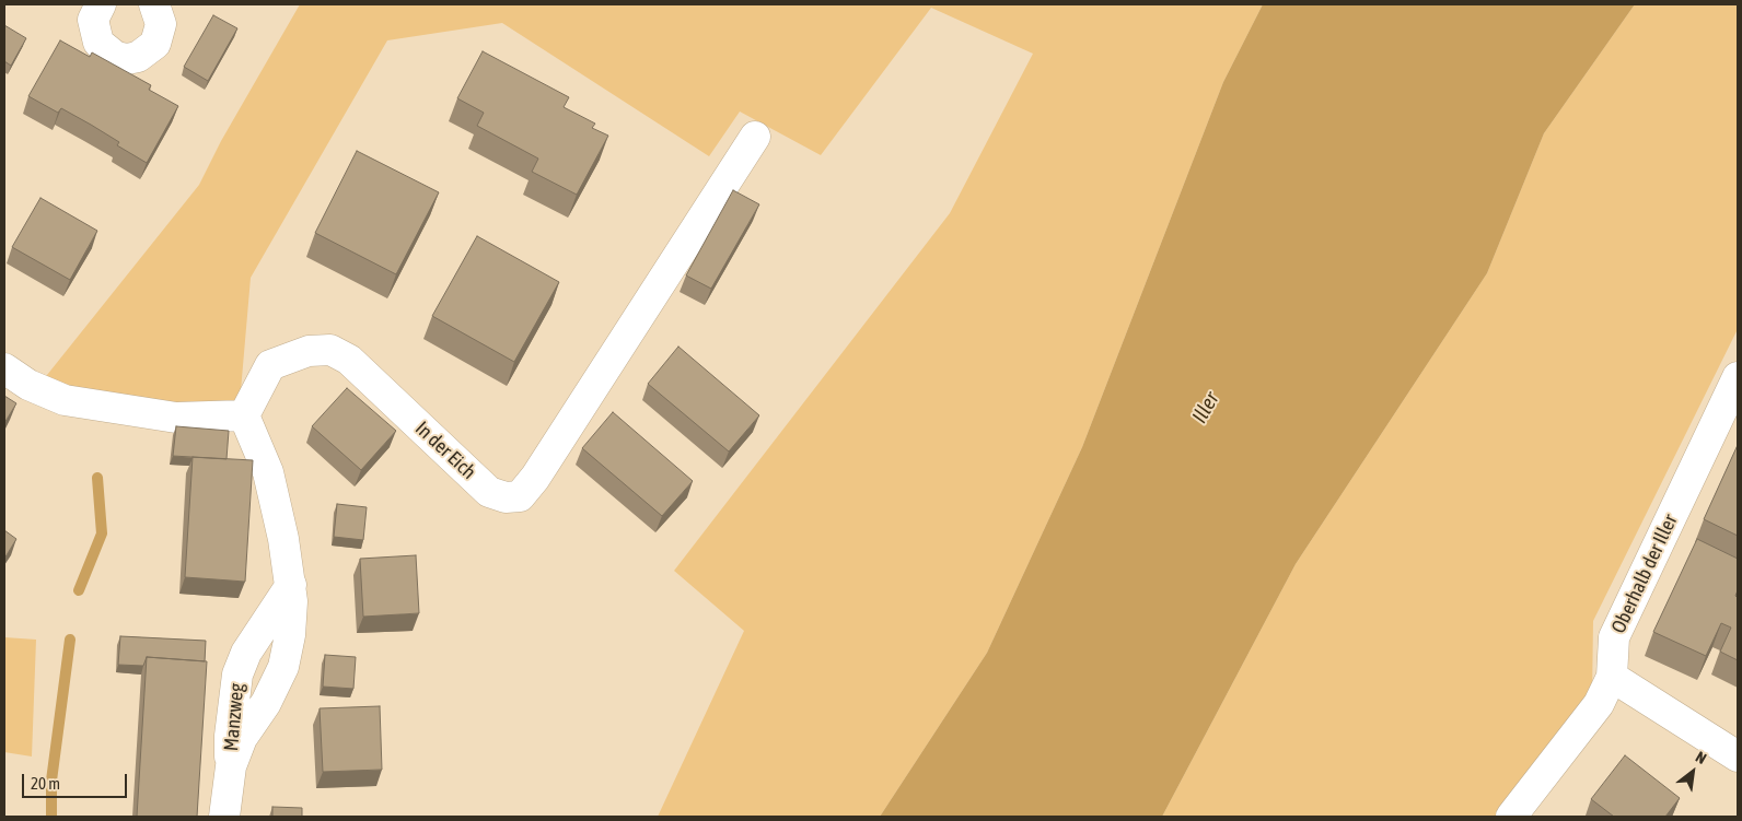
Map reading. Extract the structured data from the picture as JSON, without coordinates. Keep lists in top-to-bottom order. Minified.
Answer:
{"streets":{"street":["In der Eich","Oberhalb der Iller","Manzweg"]},"crossings":[["In der Eich","Manzweg"]],"water":["Iller"],"scale_bar":"20 m","north":"top right"}
